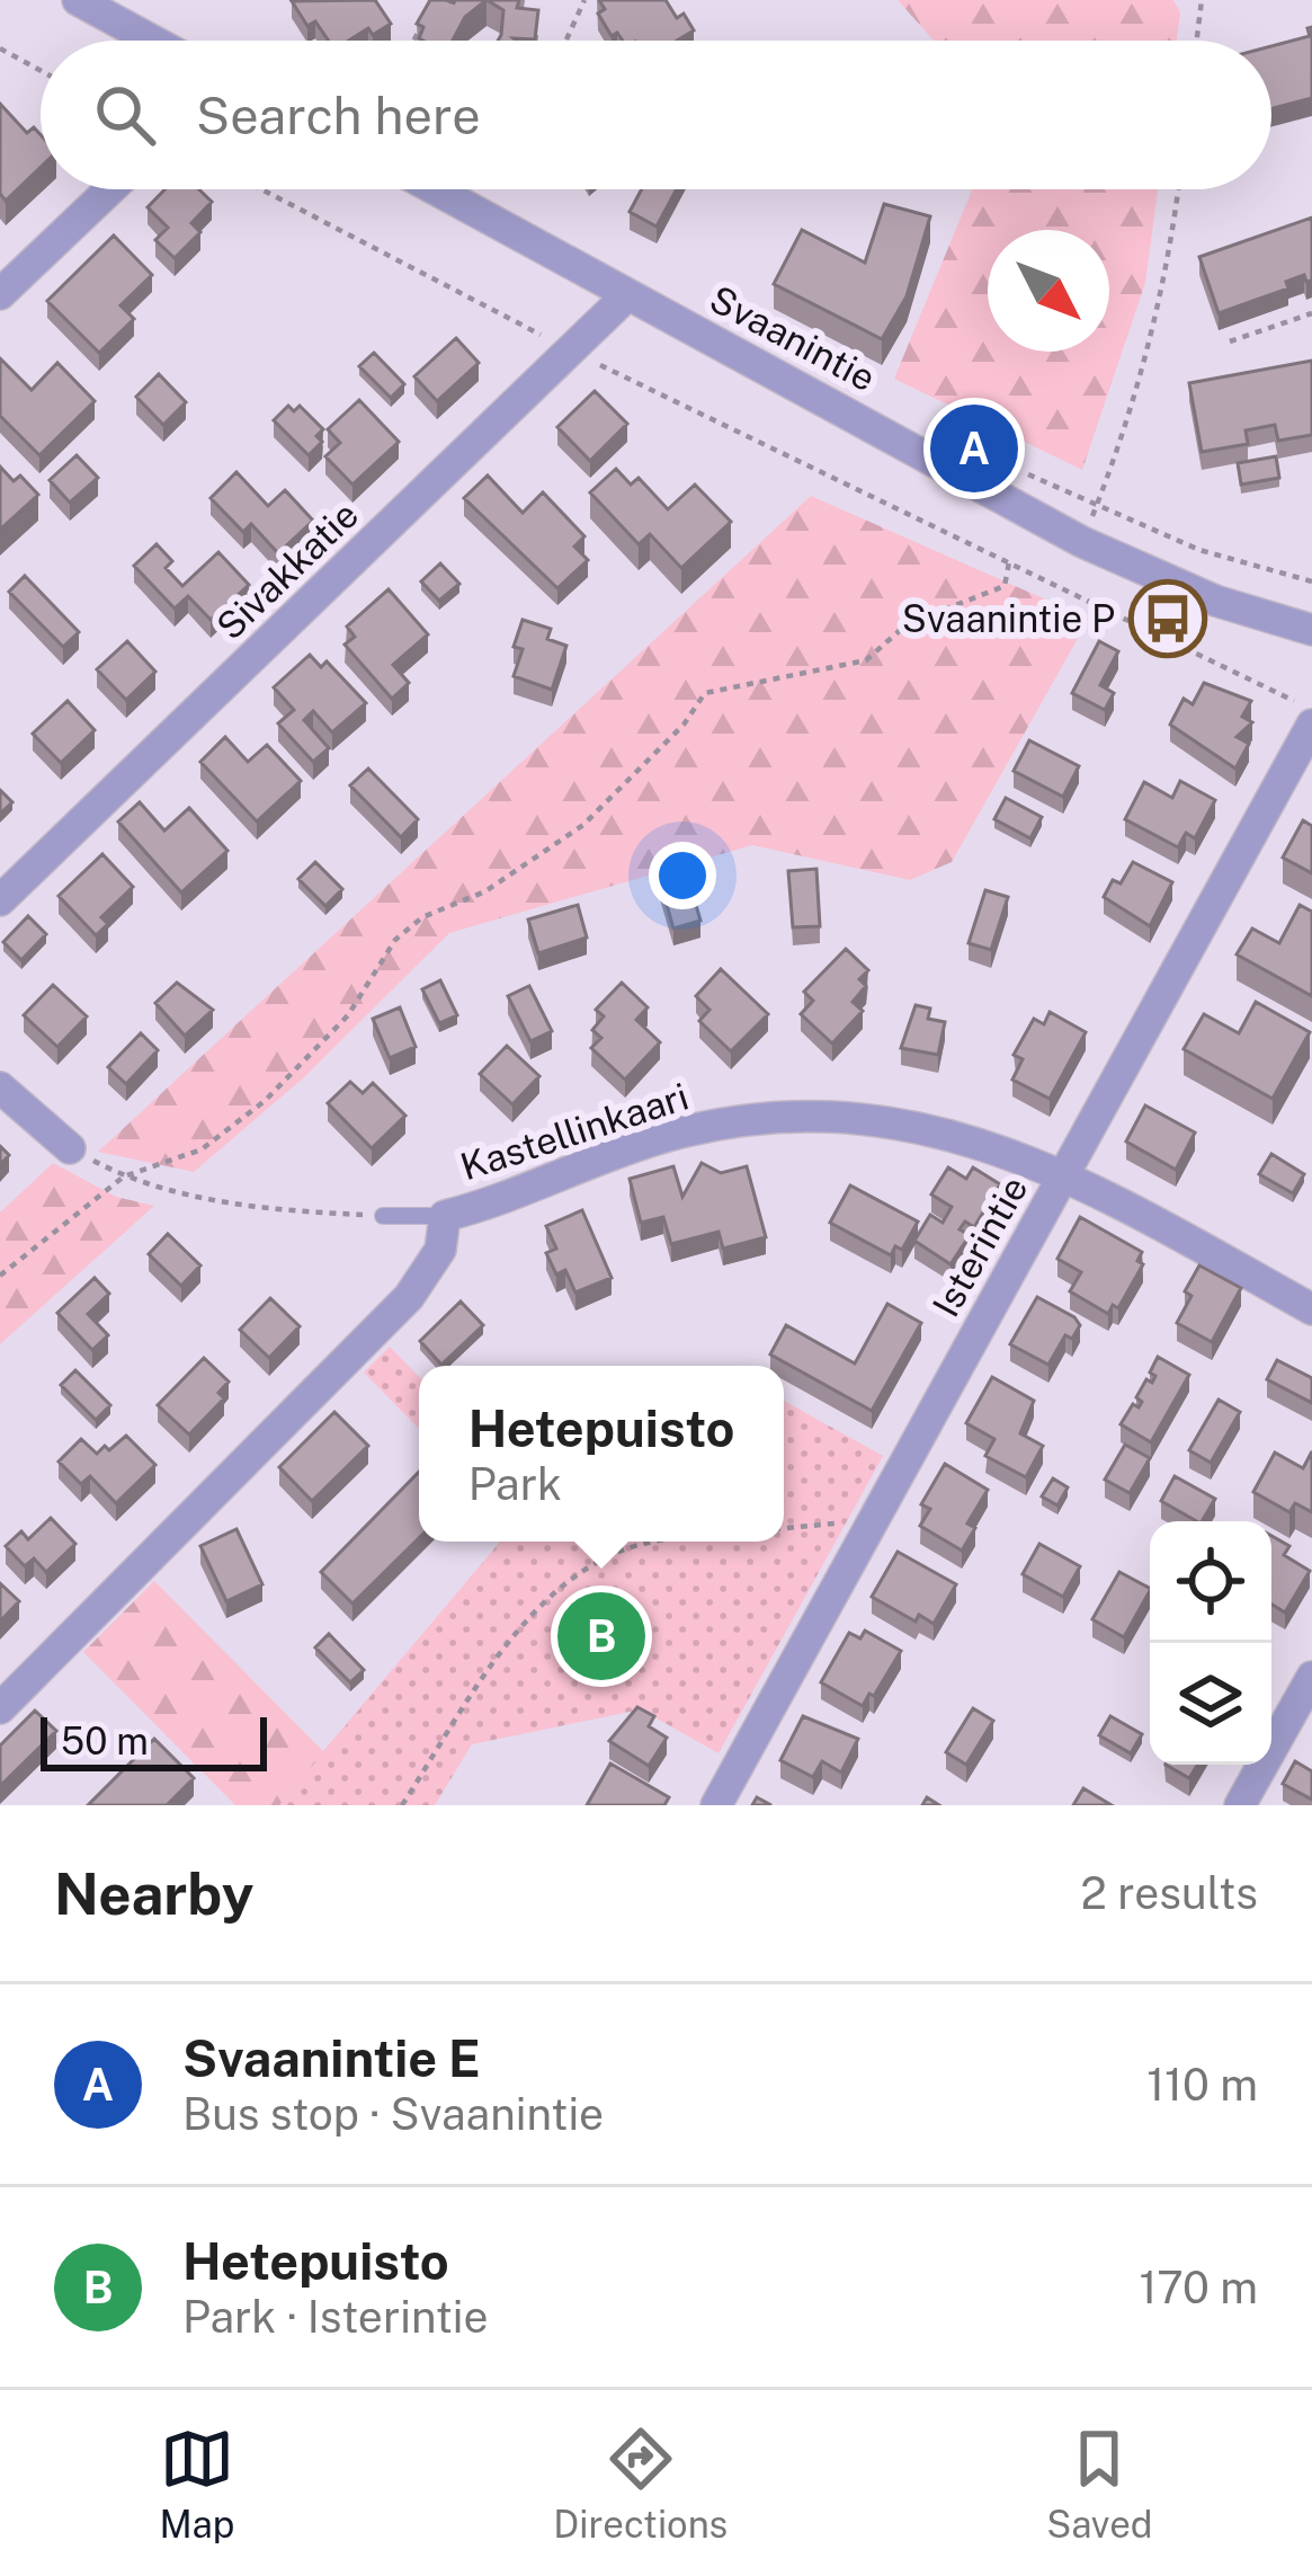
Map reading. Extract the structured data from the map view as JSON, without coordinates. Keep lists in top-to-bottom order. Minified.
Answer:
{"streets":{"street":["Svaanintie","Sivakkatie","Kastellinkaari","Isterintie"]},"crossings":[["Svaanintie","Sivakkatie"],["Kastellinkaari","Isterintie"]],"places":{"bus stop":["Svaanintie P"]},"scale_bar":"50 m","north":"bottom right","page":{"search":"Search here","pins":["A","B"],"popup":["Hetepuisto","Park"],"scale":"50 m","heading":["Nearby","2 results"],"list":[{"mark":"A","name":"Svaanintie E","note":"Bus stop · Svaanintie","value":"110 m"},{"mark":"B","name":"Hetepuisto","note":"Park · Isterintie","value":"170 m"}],"nav":["Map","Directions","Saved"]}}
